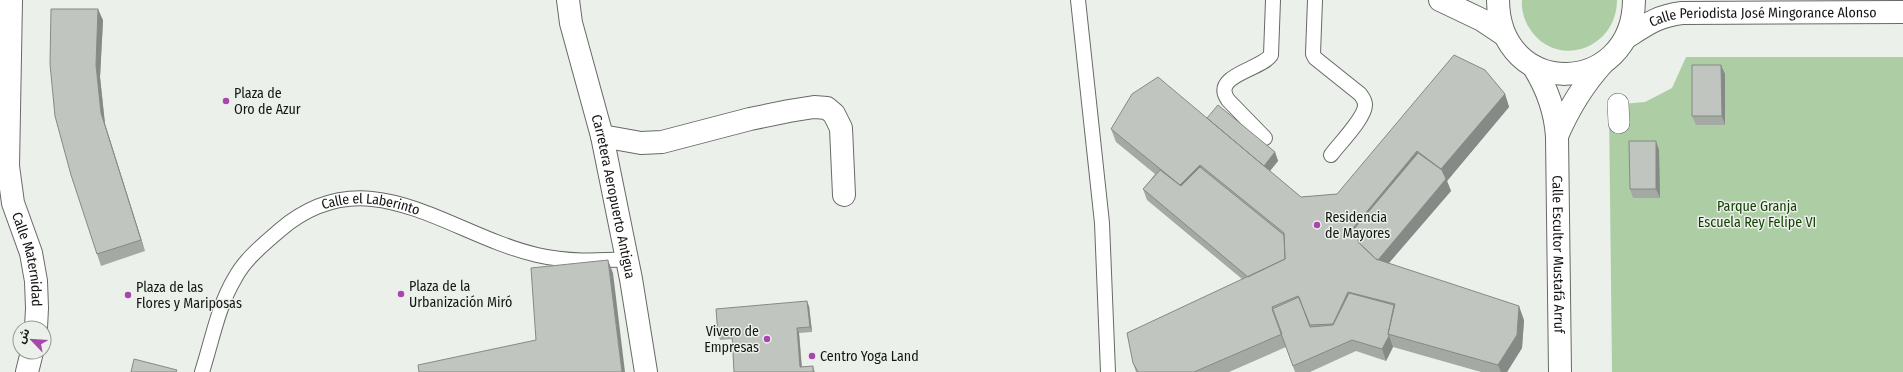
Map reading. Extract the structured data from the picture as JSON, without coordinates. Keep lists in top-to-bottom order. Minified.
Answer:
{"streets":{"street":["Calle Periodista José Mingorance Alonso","Carretera Aeropuerto Antigua","Calle Escultor Mustafá Arruf","Calle Maternidad"],"lane":["Calle el Laberinto"]},"crossings":[["Carretera Aeropuerto Antigua","Calle el Laberinto"]],"parks":["Parque Granja Escuela Rey Felipe VI"],"places":["Plaza de Oro de Azur","Residencia de Mayores","Plaza de la Urbanización Miró","Plaza de las Flores y Mariposas","Vivero de Empresas","Centro Yoga Land"],"north":"top left"}
